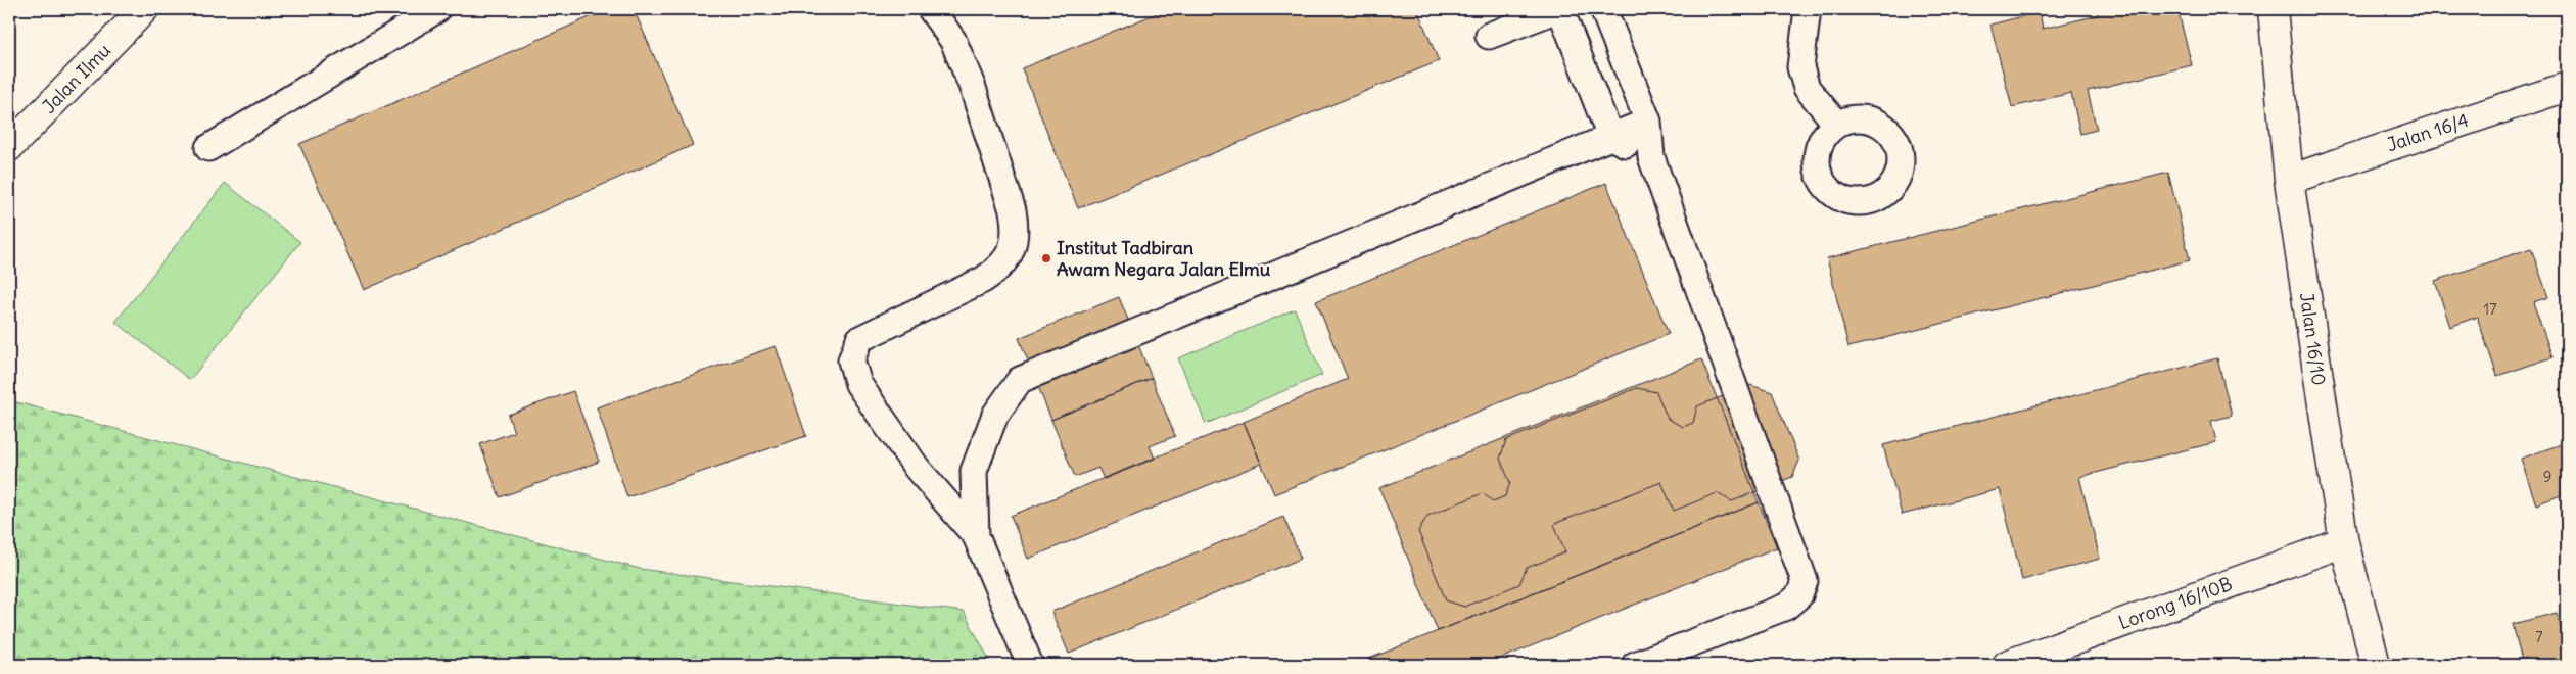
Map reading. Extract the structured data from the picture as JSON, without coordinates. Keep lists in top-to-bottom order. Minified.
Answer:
{"streets":{"street":["Jalan Ilmu","Jalan 16/4","Jalan 16/10","Lorong 16/10B"]},"crossings":[["Jalan 16/4","Jalan 16/10"],["Jalan 16/10","Lorong 16/10B"]],"places":["Institut Tadbiran Awam Negara Jalan Elmu"],"house_numbers":["17","9","7"]}
